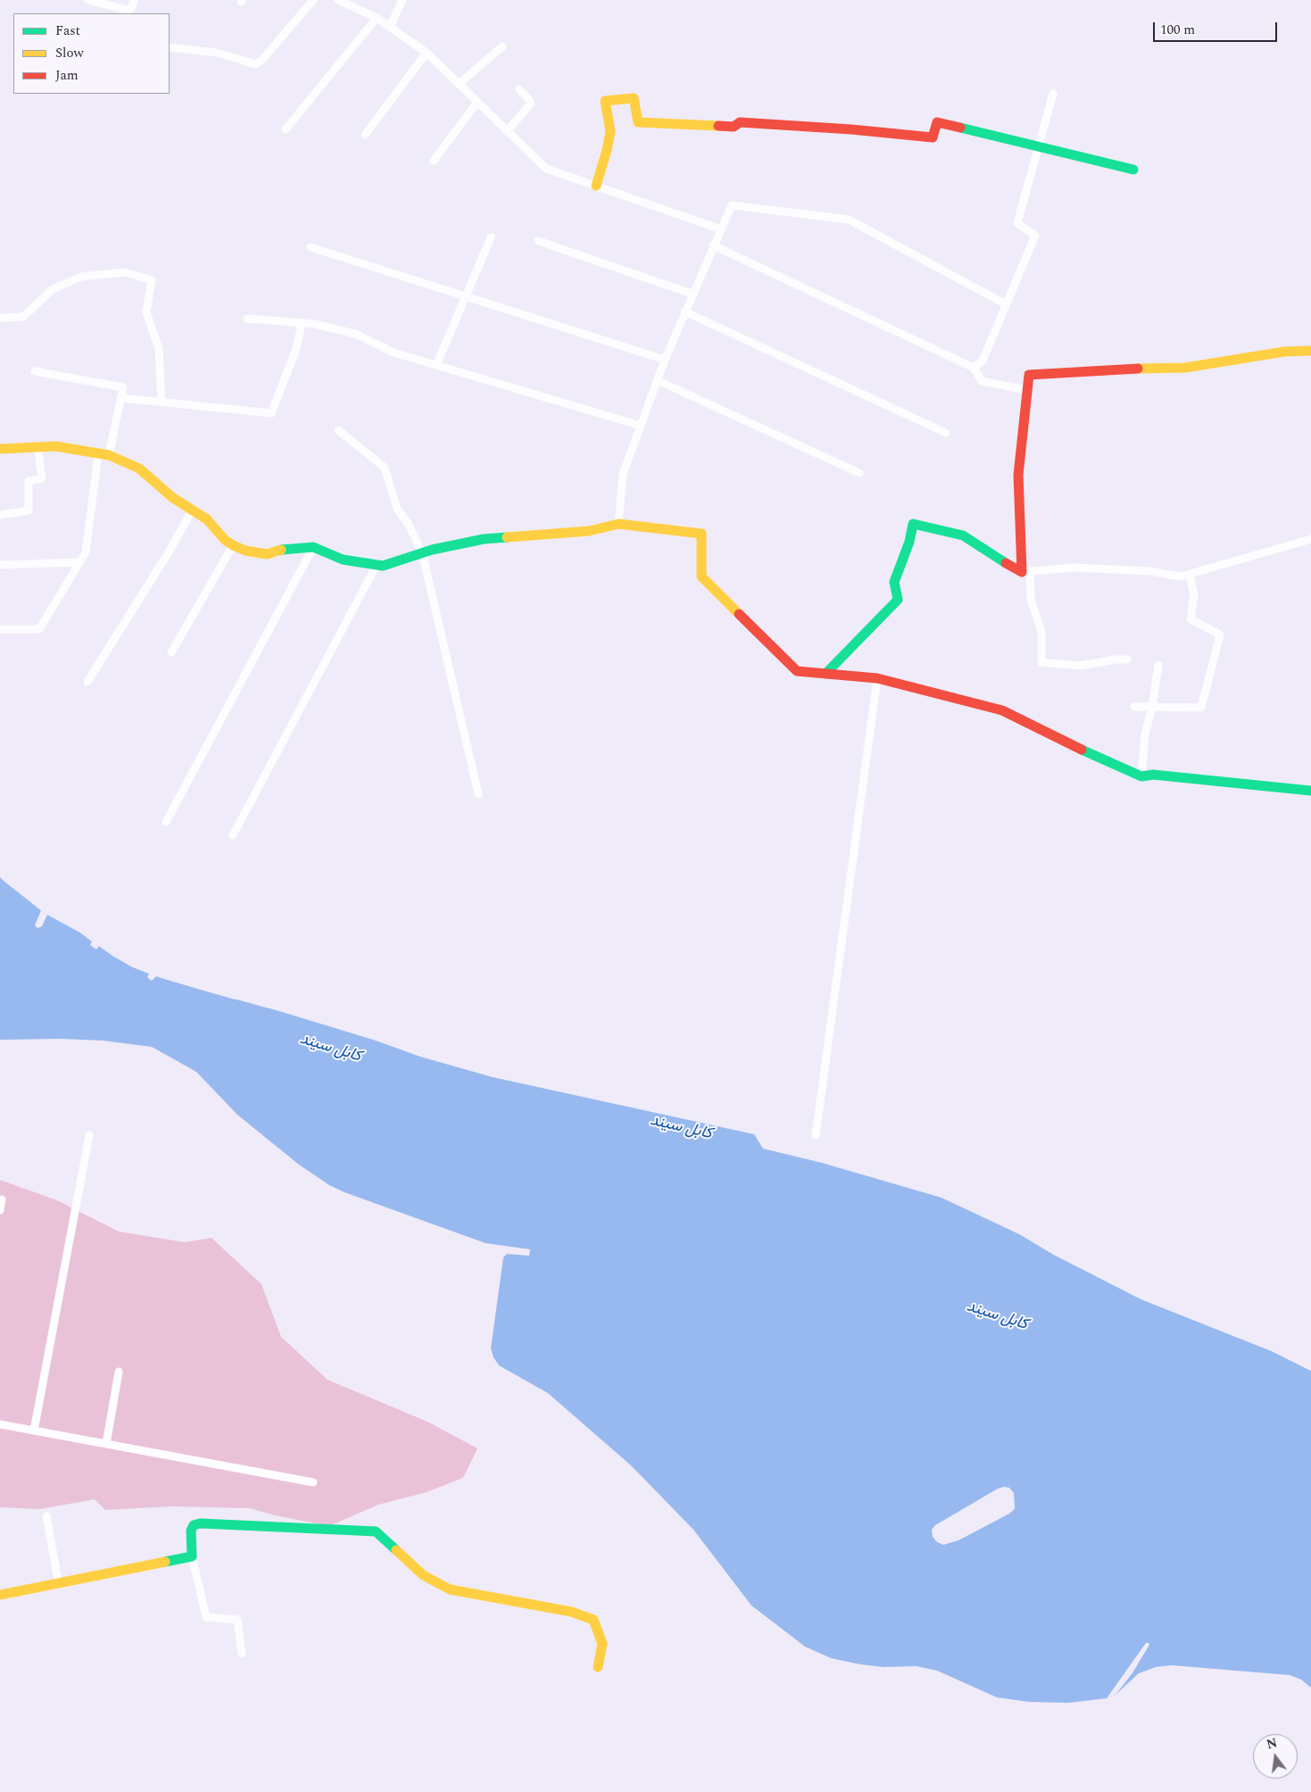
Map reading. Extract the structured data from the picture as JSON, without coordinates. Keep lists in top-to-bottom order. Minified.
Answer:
{"water":["کابل سيند"],"legend":["Fast","Slow","Jam"],"scale_bar":"100 m","north":"top"}
